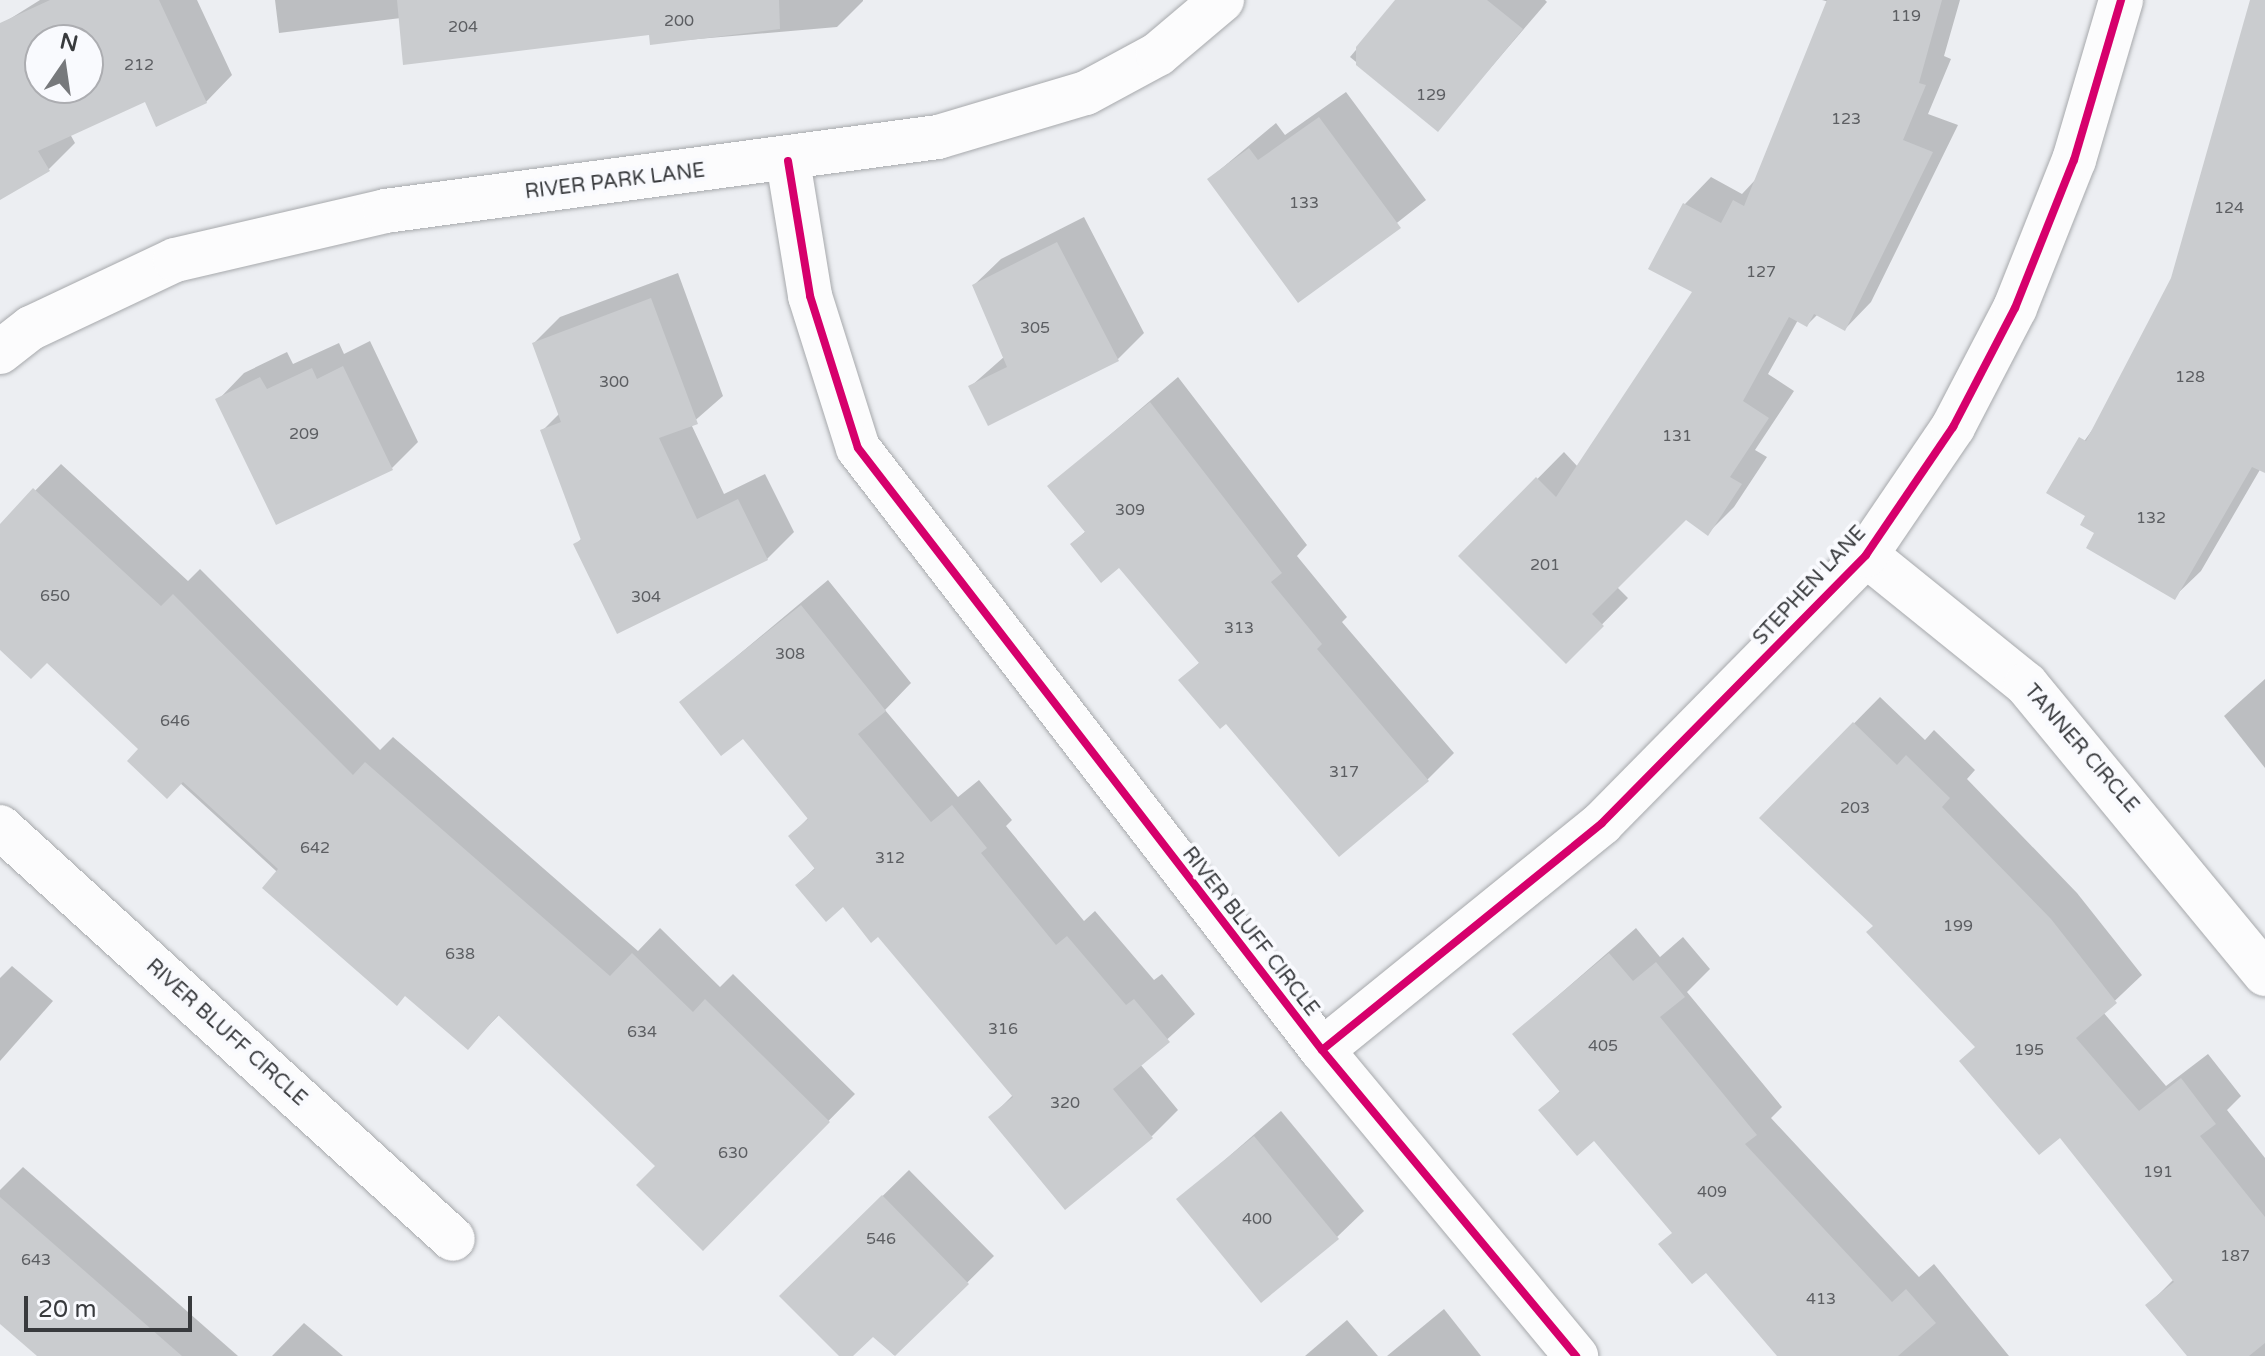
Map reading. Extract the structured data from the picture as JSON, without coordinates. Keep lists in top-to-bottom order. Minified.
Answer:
{"streets":{"street":["RIVER PARK LANE","STEPHEN LANE","TANNER CIRCLE","RIVER BLUFF CIRCLE"]},"crossings":[["RIVER PARK LANE","RIVER BLUFF CIRCLE"],["STEPHEN LANE","TANNER CIRCLE"],["STEPHEN LANE","RIVER BLUFF CIRCLE"]],"house_numbers":["119","200","204","212","129","123","133","124","127","305","128","300","209","131","309","132","201","650","304","313","308","646","317","203","642","312","199","638","316","634","405","195","320","630","191","409","400","546","187","643","413"],"scale_bar":"20 m","north":"top"}
